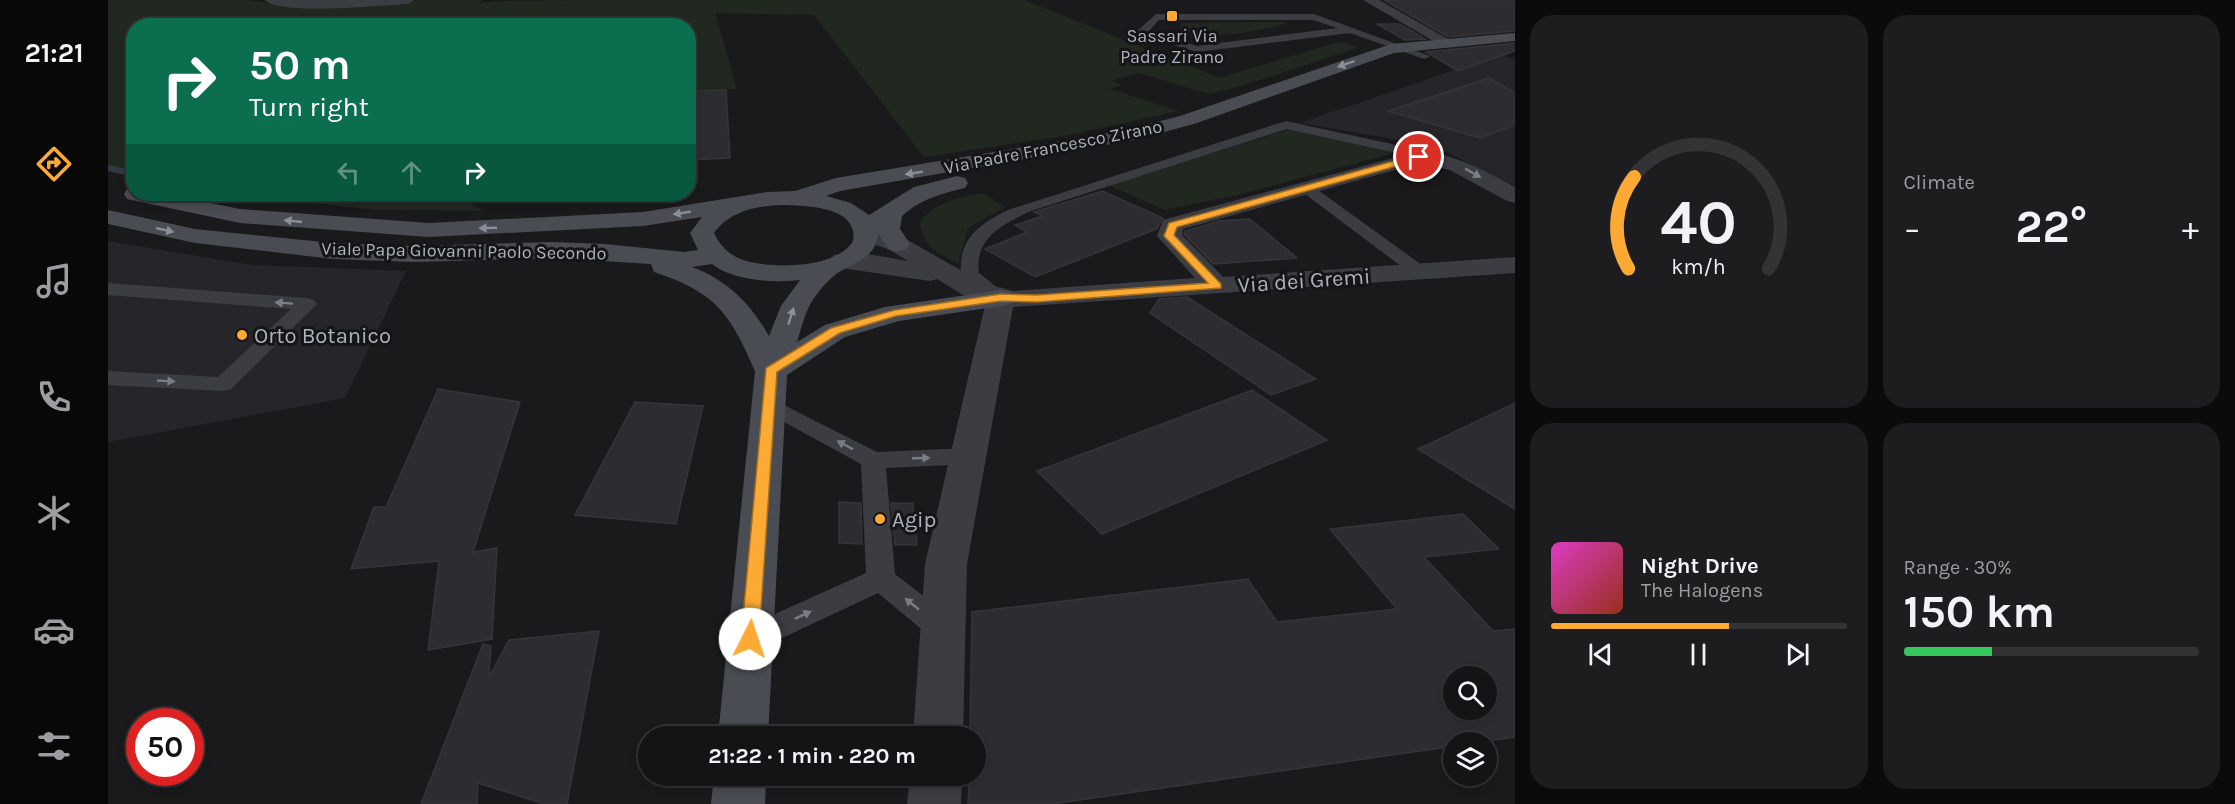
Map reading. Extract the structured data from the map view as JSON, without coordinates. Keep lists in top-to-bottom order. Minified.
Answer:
{"streets":{"main road":["Via Padre Francesco Zirano","Viale Papa Giovanni Paolo Secondo"],"street":["Via dei Gremi"]},"crossings":[["Via Padre Francesco Zirano","Viale Papa Giovanni Paolo Secondo"],["Via Padre Francesco Zirano","Via dei Gremi"]],"places":{"transit":["Sassari Via Padre Zirano"],"other":["Orto Botanico","Agip"]},"page":{"tabs":"21:21","tile":["Climate",["Range · 30%","150 km"]],"turn":["50 m","Turn right"],"heat":["−","22°","+"],"song":["Night Drive","The Halogens"],"limit":"50","trip":"21:22 · 1 min · 220 m","gauge":["40","km/h"]}}
